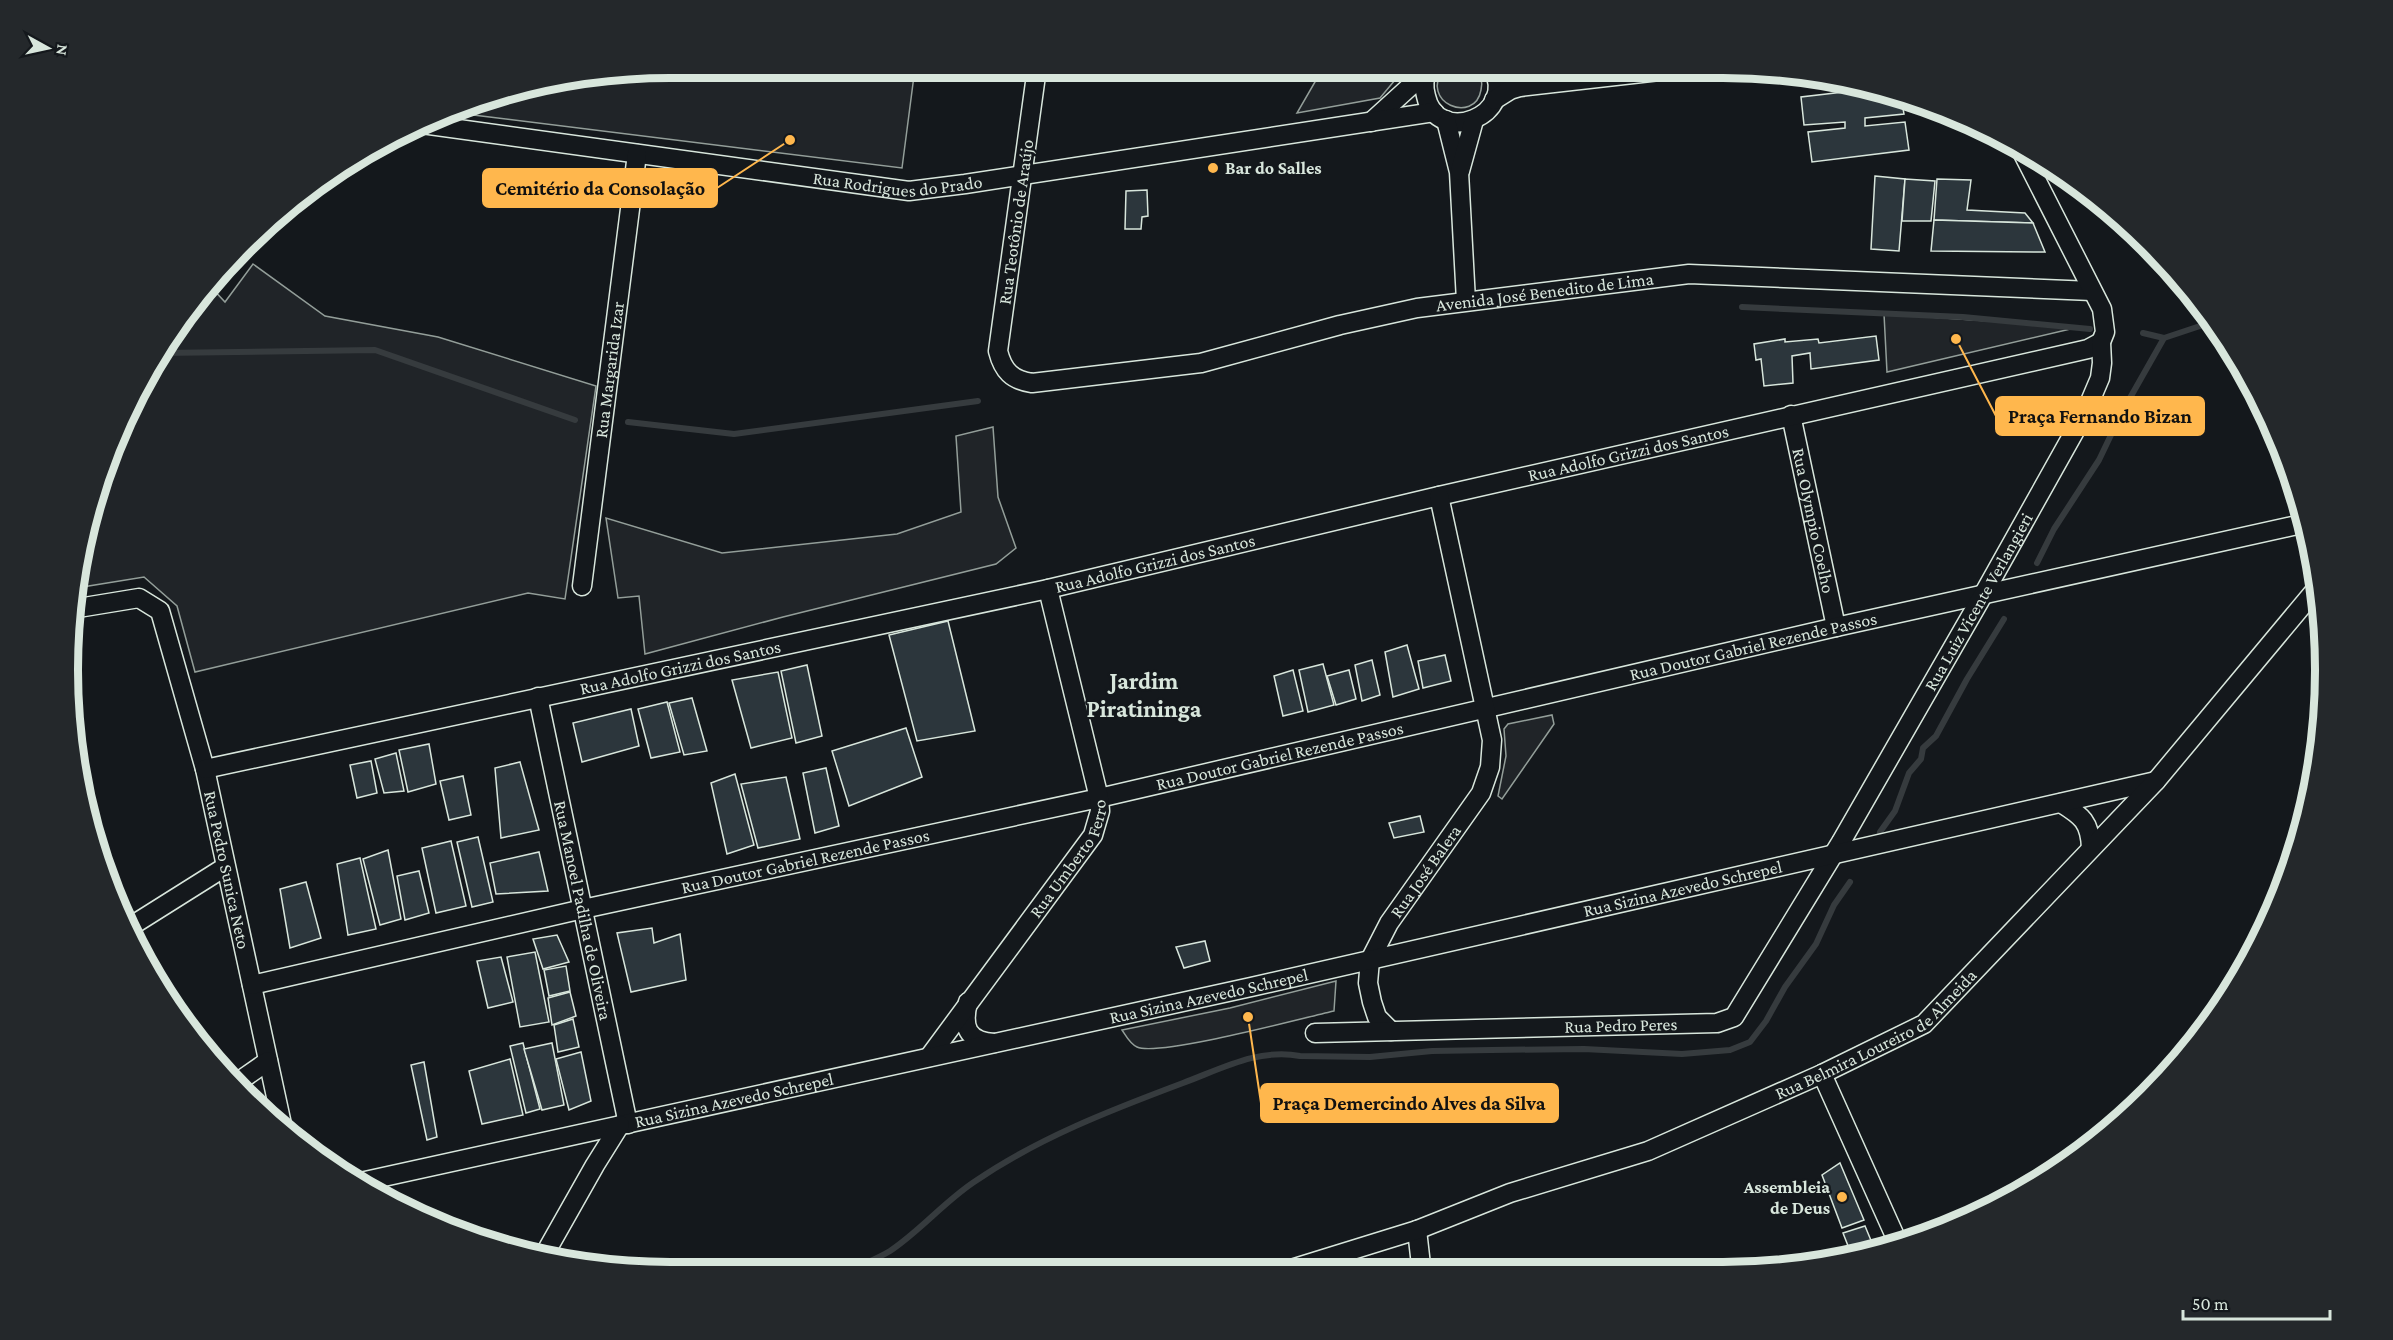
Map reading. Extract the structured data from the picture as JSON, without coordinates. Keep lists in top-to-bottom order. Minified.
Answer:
{"streets":{"street":["Rua Rodrigues do Prado","Rua Teotônio de Araújo","Avenida José Benedito de Lima","Rua Margarida Izar","Rua Adolfo Grizzi dos Santos","Rua Olympio Coelho","Rua Luiz Vicente Verlangieri","Rua Doutor Gabriel Rezende Passos","Rua Umberto Ferro","Rua Pedro Sunica Neto","Rua José Balera","Rua Sizina Azevedo Schrepel","Rua Manoel Padilha de Oliveira","Rua Pedro Peres","Rua Belmira Loureiro de Almeida"]},"crossings":[["Rua Rodrigues do Prado","Rua Teotônio de Araújo"],["Rua Rodrigues do Prado","Rua Margarida Izar"],["Rua Teotônio de Araújo","Avenida José Benedito de Lima"],["Avenida José Benedito de Lima","Rua Luiz Vicente Verlangieri"],["Rua Adolfo Grizzi dos Santos","Rua Olympio Coelho"],["Rua Adolfo Grizzi dos Santos","Rua Luiz Vicente Verlangieri"],["Rua Adolfo Grizzi dos Santos","Rua Umberto Ferro"],["Rua Adolfo Grizzi dos Santos","Rua Pedro Sunica Neto"],["Rua Adolfo Grizzi dos Santos","Rua José Balera"],["Rua Adolfo Grizzi dos Santos","Rua Manoel Padilha de Oliveira"],["Rua Olympio Coelho","Rua Doutor Gabriel Rezende Passos"],["Rua Luiz Vicente Verlangieri","Rua Doutor Gabriel Rezende Passos"],["Rua Luiz Vicente Verlangieri","Rua Sizina Azevedo Schrepel"],["Rua Luiz Vicente Verlangieri","Rua Pedro Peres"],["Rua Doutor Gabriel Rezende Passos","Rua Umberto Ferro"],["Rua Doutor Gabriel Rezende Passos","Rua Pedro Sunica Neto"],["Rua Doutor Gabriel Rezende Passos","Rua José Balera"],["Rua Doutor Gabriel Rezende Passos","Rua Manoel Padilha de Oliveira"],["Rua Umberto Ferro","Rua Sizina Azevedo Schrepel"],["Rua José Balera","Rua Sizina Azevedo Schrepel"],["Rua José Balera","Rua Pedro Peres"],["Rua Sizina Azevedo Schrepel","Rua Manoel Padilha de Oliveira"],["Rua Sizina Azevedo Schrepel","Rua Pedro Peres"],["Rua Sizina Azevedo Schrepel","Rua Belmira Loureiro de Almeida"]],"districts":["Jardim Piratininga"],"places":["Cemitério da Consolação","Bar do Salles","Praça Fernando Bizan","Praça Demercindo Alves da Silva","Assembleia de Deus"],"scale_bar":"50 m","north":"right"}
